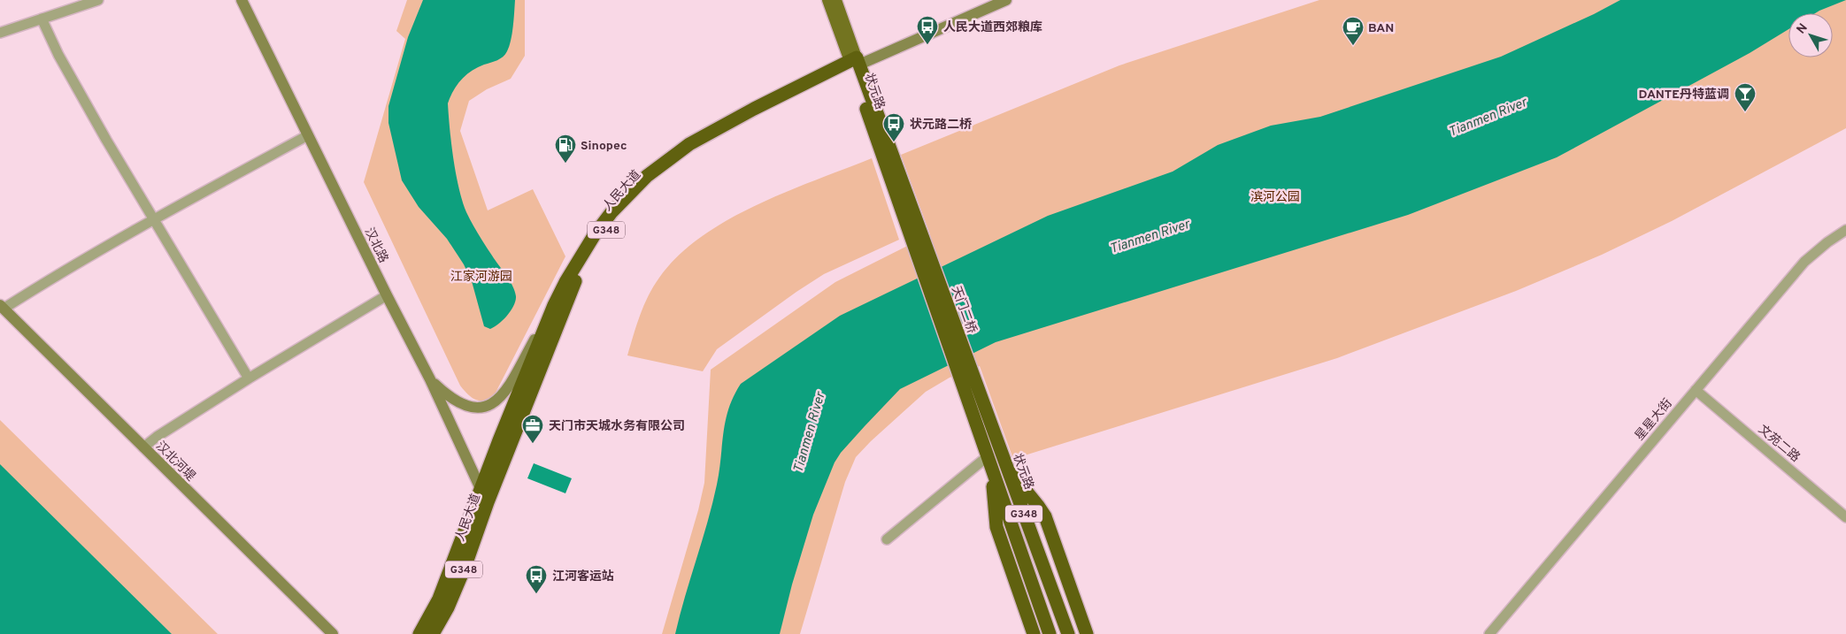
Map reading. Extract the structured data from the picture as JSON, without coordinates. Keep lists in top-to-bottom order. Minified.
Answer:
{"streets":{"highway":["状元路","人民大道","G348"],"main road":["汉北路","汉北河堤"],"street":["星星大街","文苑二路"]},"crossings":[["状元路","人民大道"],["状元路","G348"],["人民大道","汉北路"],["星星大街","文苑二路"]],"water":["Tianmen River"],"parks":["滨河公园","江家河游园"],"places":{"bus stop":["人民大道西郊粮库","状元路二桥","江河客运站"],"cafe":["BAN"],"bar":["DANTE丹特蓝调"],"fuel station":["Sinopec"],"office":["天门市天城水务有限公司"]},"north":"top left"}
